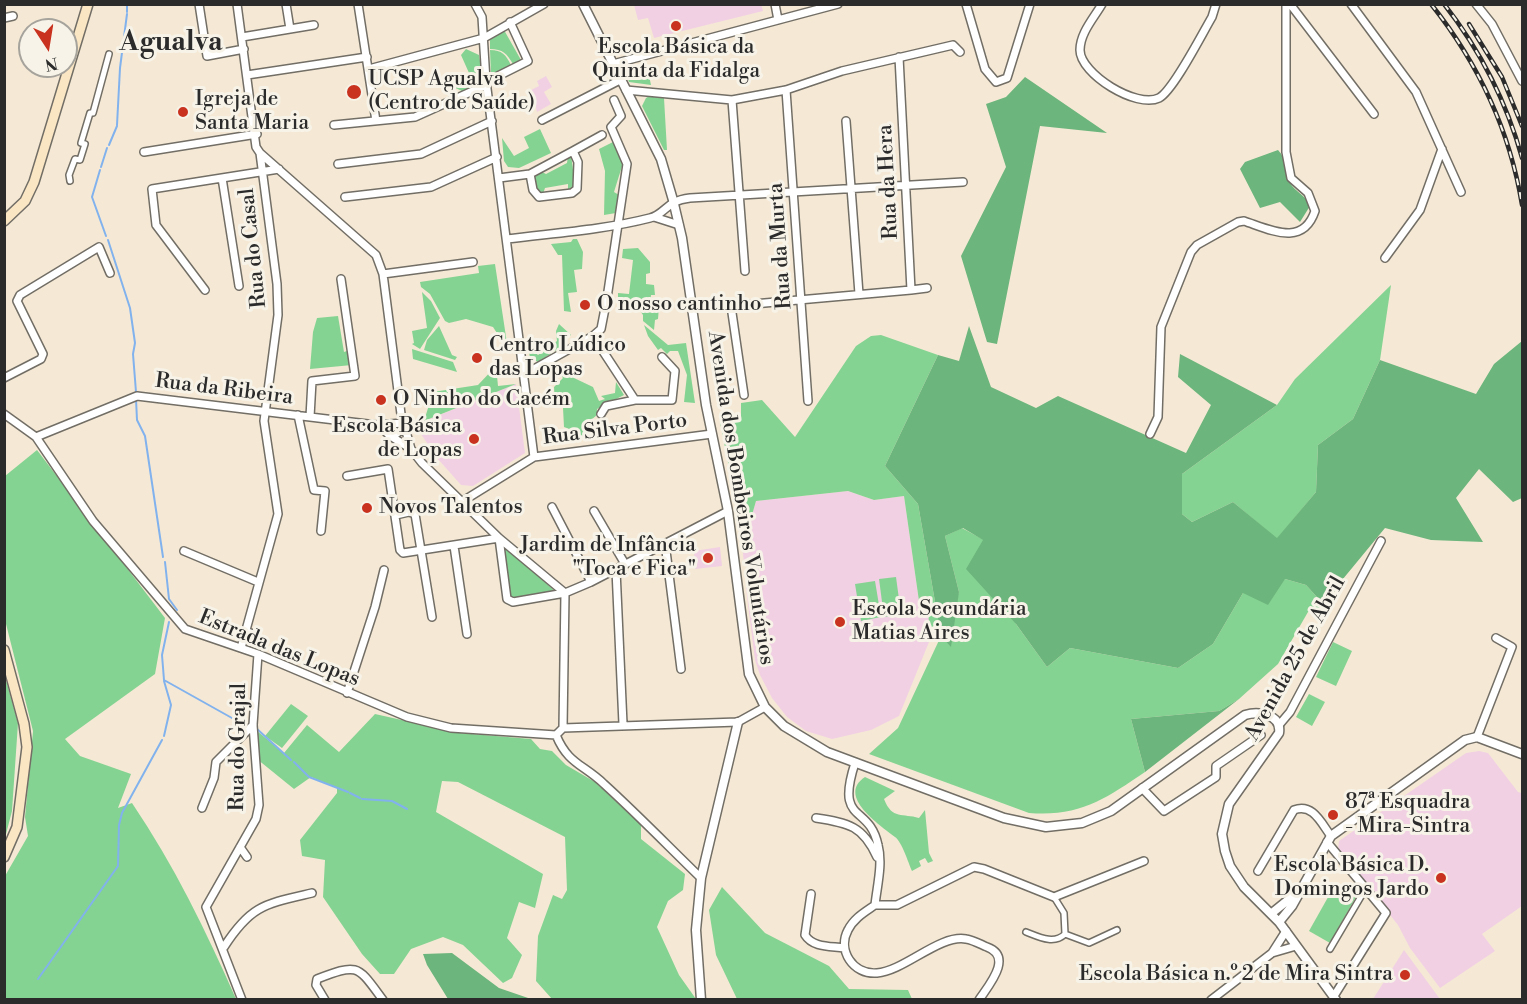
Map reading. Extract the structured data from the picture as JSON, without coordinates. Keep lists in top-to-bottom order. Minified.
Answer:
{"streets":{"street":["Rua da Hera","Rua da Murta","Rua do Casal","Rua da Ribeira","Rua Silva Porto","Avenida dos Bombeiros Voluntários","Estrada das Lopas","Avenida 25 de Abril","Rua do Grajal"]},"crossings":[["Rua do Casal","Rua da Ribeira"],["Rua do Casal","Estrada das Lopas"],["Rua da Ribeira","Estrada das Lopas"],["Rua Silva Porto","Avenida dos Bombeiros Voluntários"],["Avenida dos Bombeiros Voluntários","Avenida 25 de Abril"],["Estrada das Lopas","Rua do Grajal"]],"districts":["Agualva"],"places":["Escola Básica da Quinta da Fidalga","UCSP Agualva (Centro de Saúde)","Igreja de Santa Maria","O nosso cantinho","Centro Lúdico das Lopas","O Ninho do Cacém","Escola Básica de Lopas","Novos Talentos","Jardim de Infância \"Toca e Fica\"","Escola Secundária Matias Aires","87ª Esquadra - Mira-Sintra","Escola Básica D. Domingos Jardo","Escola Básica n.º 2 de Mira Sintra"],"north":"bottom"}
